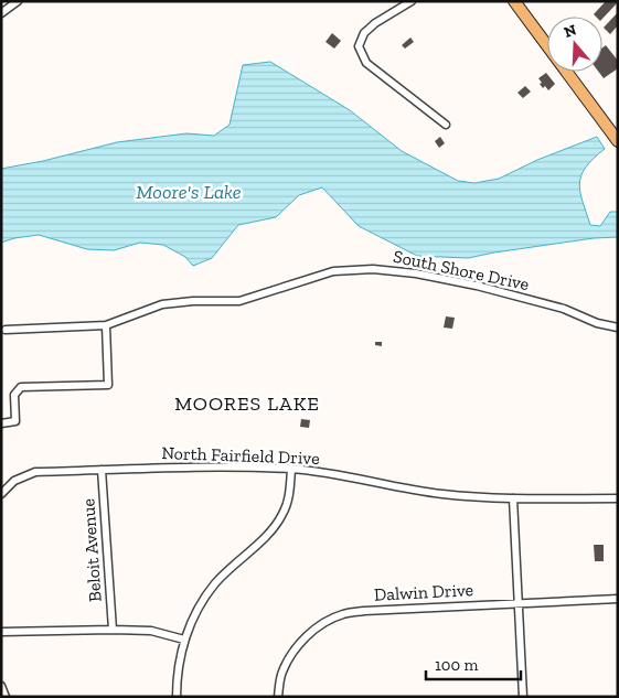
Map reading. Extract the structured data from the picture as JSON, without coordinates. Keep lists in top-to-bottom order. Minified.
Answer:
{"streets":{"street":["South Shore Drive","North Fairfield Drive","Beloit Avenue","Dalwin Drive"]},"crossings":[["North Fairfield Drive","Beloit Avenue"]],"districts":["MOORES LAKE"],"water":["Moore's Lake"],"scale_bar":"100 m","north":"top"}
